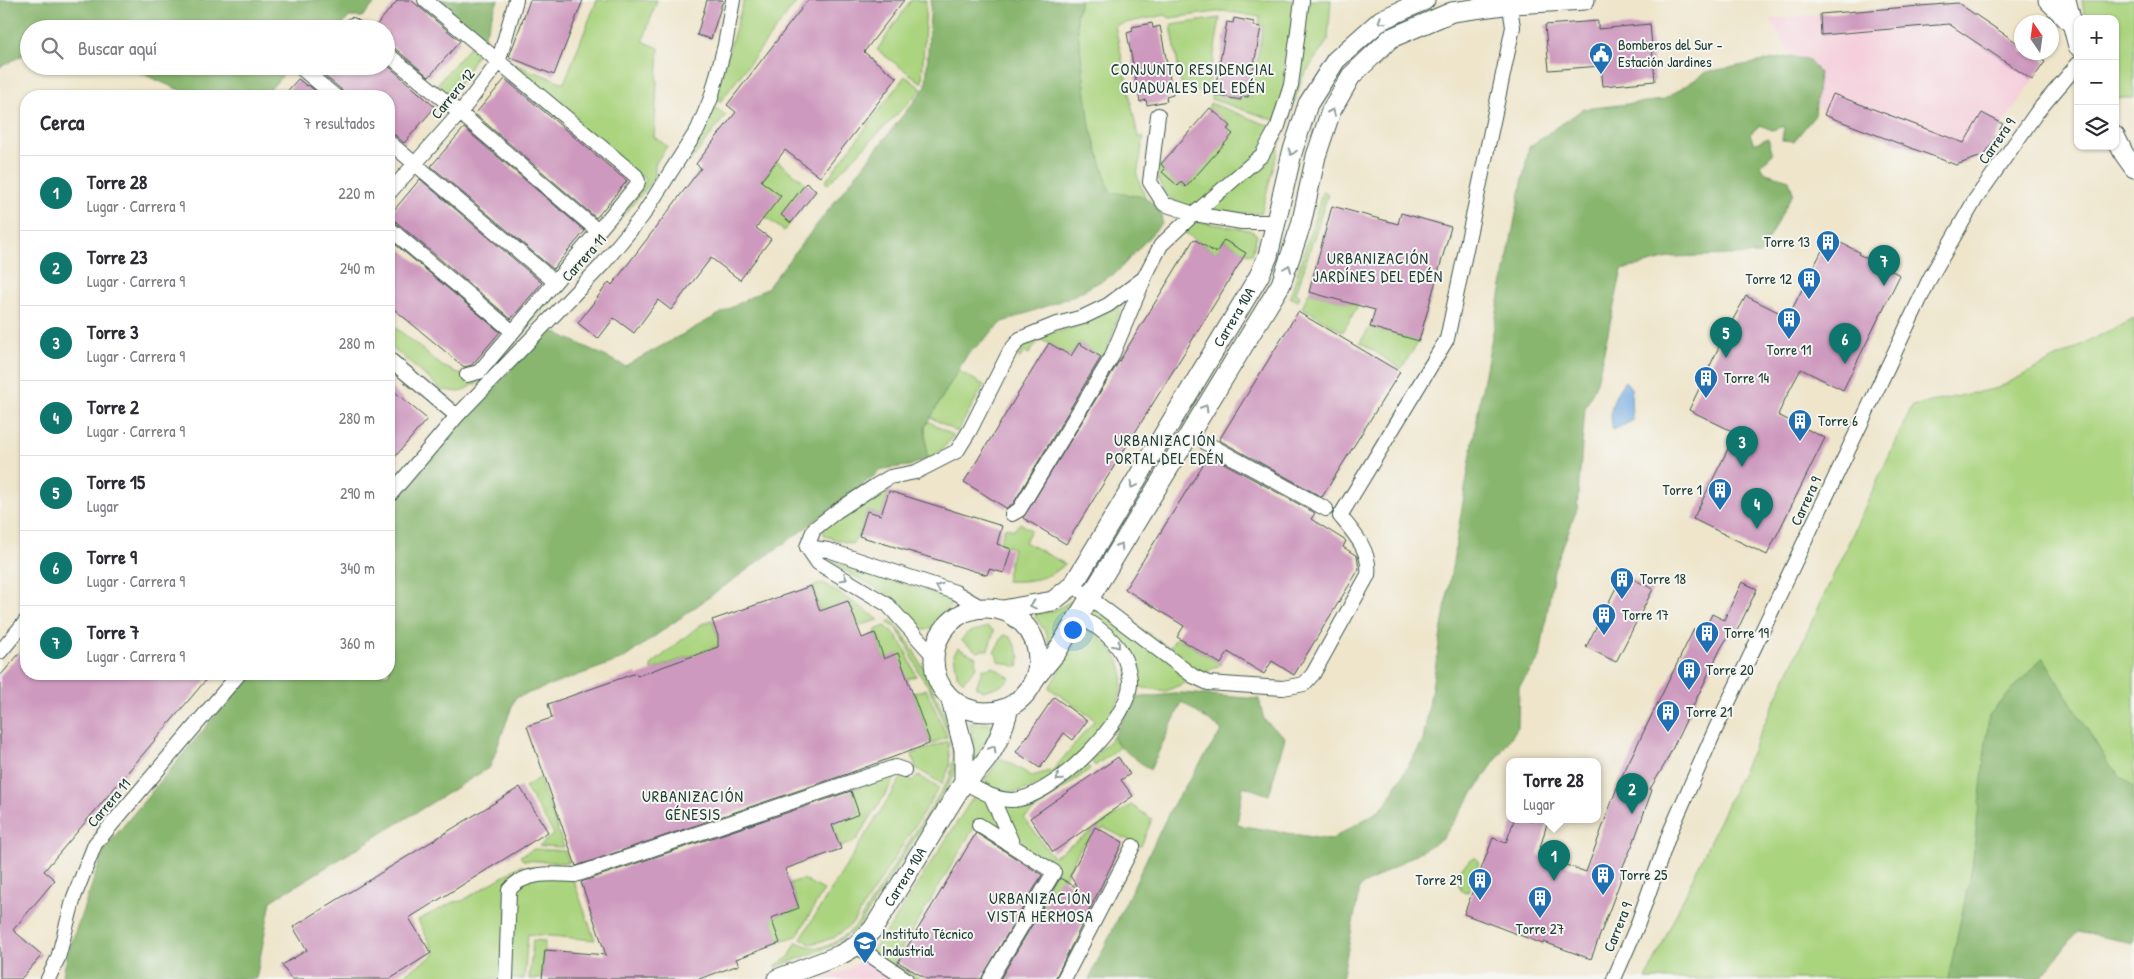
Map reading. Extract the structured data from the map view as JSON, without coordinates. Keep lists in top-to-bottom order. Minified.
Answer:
{"streets":{"street":["Carrera 12","Carrera 9","Carrera 11","Carrera 10A"]},"districts":["CONJUNTO RESIDENCIAL GUADUALES DEL EDÉN","URBANIZACIÓN JARDÍNES DEL EDÉN","URBANIZACIÓN PORTAL DEL EDÉN","URBANIZACIÓN GÉNESIS","URBANIZACIÓN VISTA HERMOSA"],"places":{"public building":["Bomberos del Sur - Estación Jardines"],"building":["Torre 13","Torre 12","Torre 11","Torre 14","Torre 6","Torre 1","Torre 18","Torre 17","Torre 19","Torre 20","Torre 21","Torre 25","Torre 29","Torre 27"],"school or university":["Instituto Técnico Industrial"]},"north":"top","page":{"map_buttons":["+","−"],"search":"Buscar aquí","heading":["Cerca","7 resultados"],"list":[{"mark":"1","name":"Torre 28","note":"Lugar · Carrera 9","value":"220 m"},{"mark":"2","name":"Torre 23","note":"Lugar · Carrera 9","value":"240 m"},{"mark":"3","name":"Torre 3","note":"Lugar · Carrera 9","value":"280 m"},{"mark":"4","name":"Torre 2","note":"Lugar · Carrera 9","value":"280 m"},{"mark":"5","name":"Torre 15","note":"Lugar","value":"290 m"},{"mark":"6","name":"Torre 9","note":"Lugar · Carrera 9","value":"340 m"},{"mark":"7","name":"Torre 7","note":"Lugar · Carrera 9","value":"360 m"}],"pins":["7","5","6","3","4","2","1"],"popup":["Torre 28","Lugar"]}}
